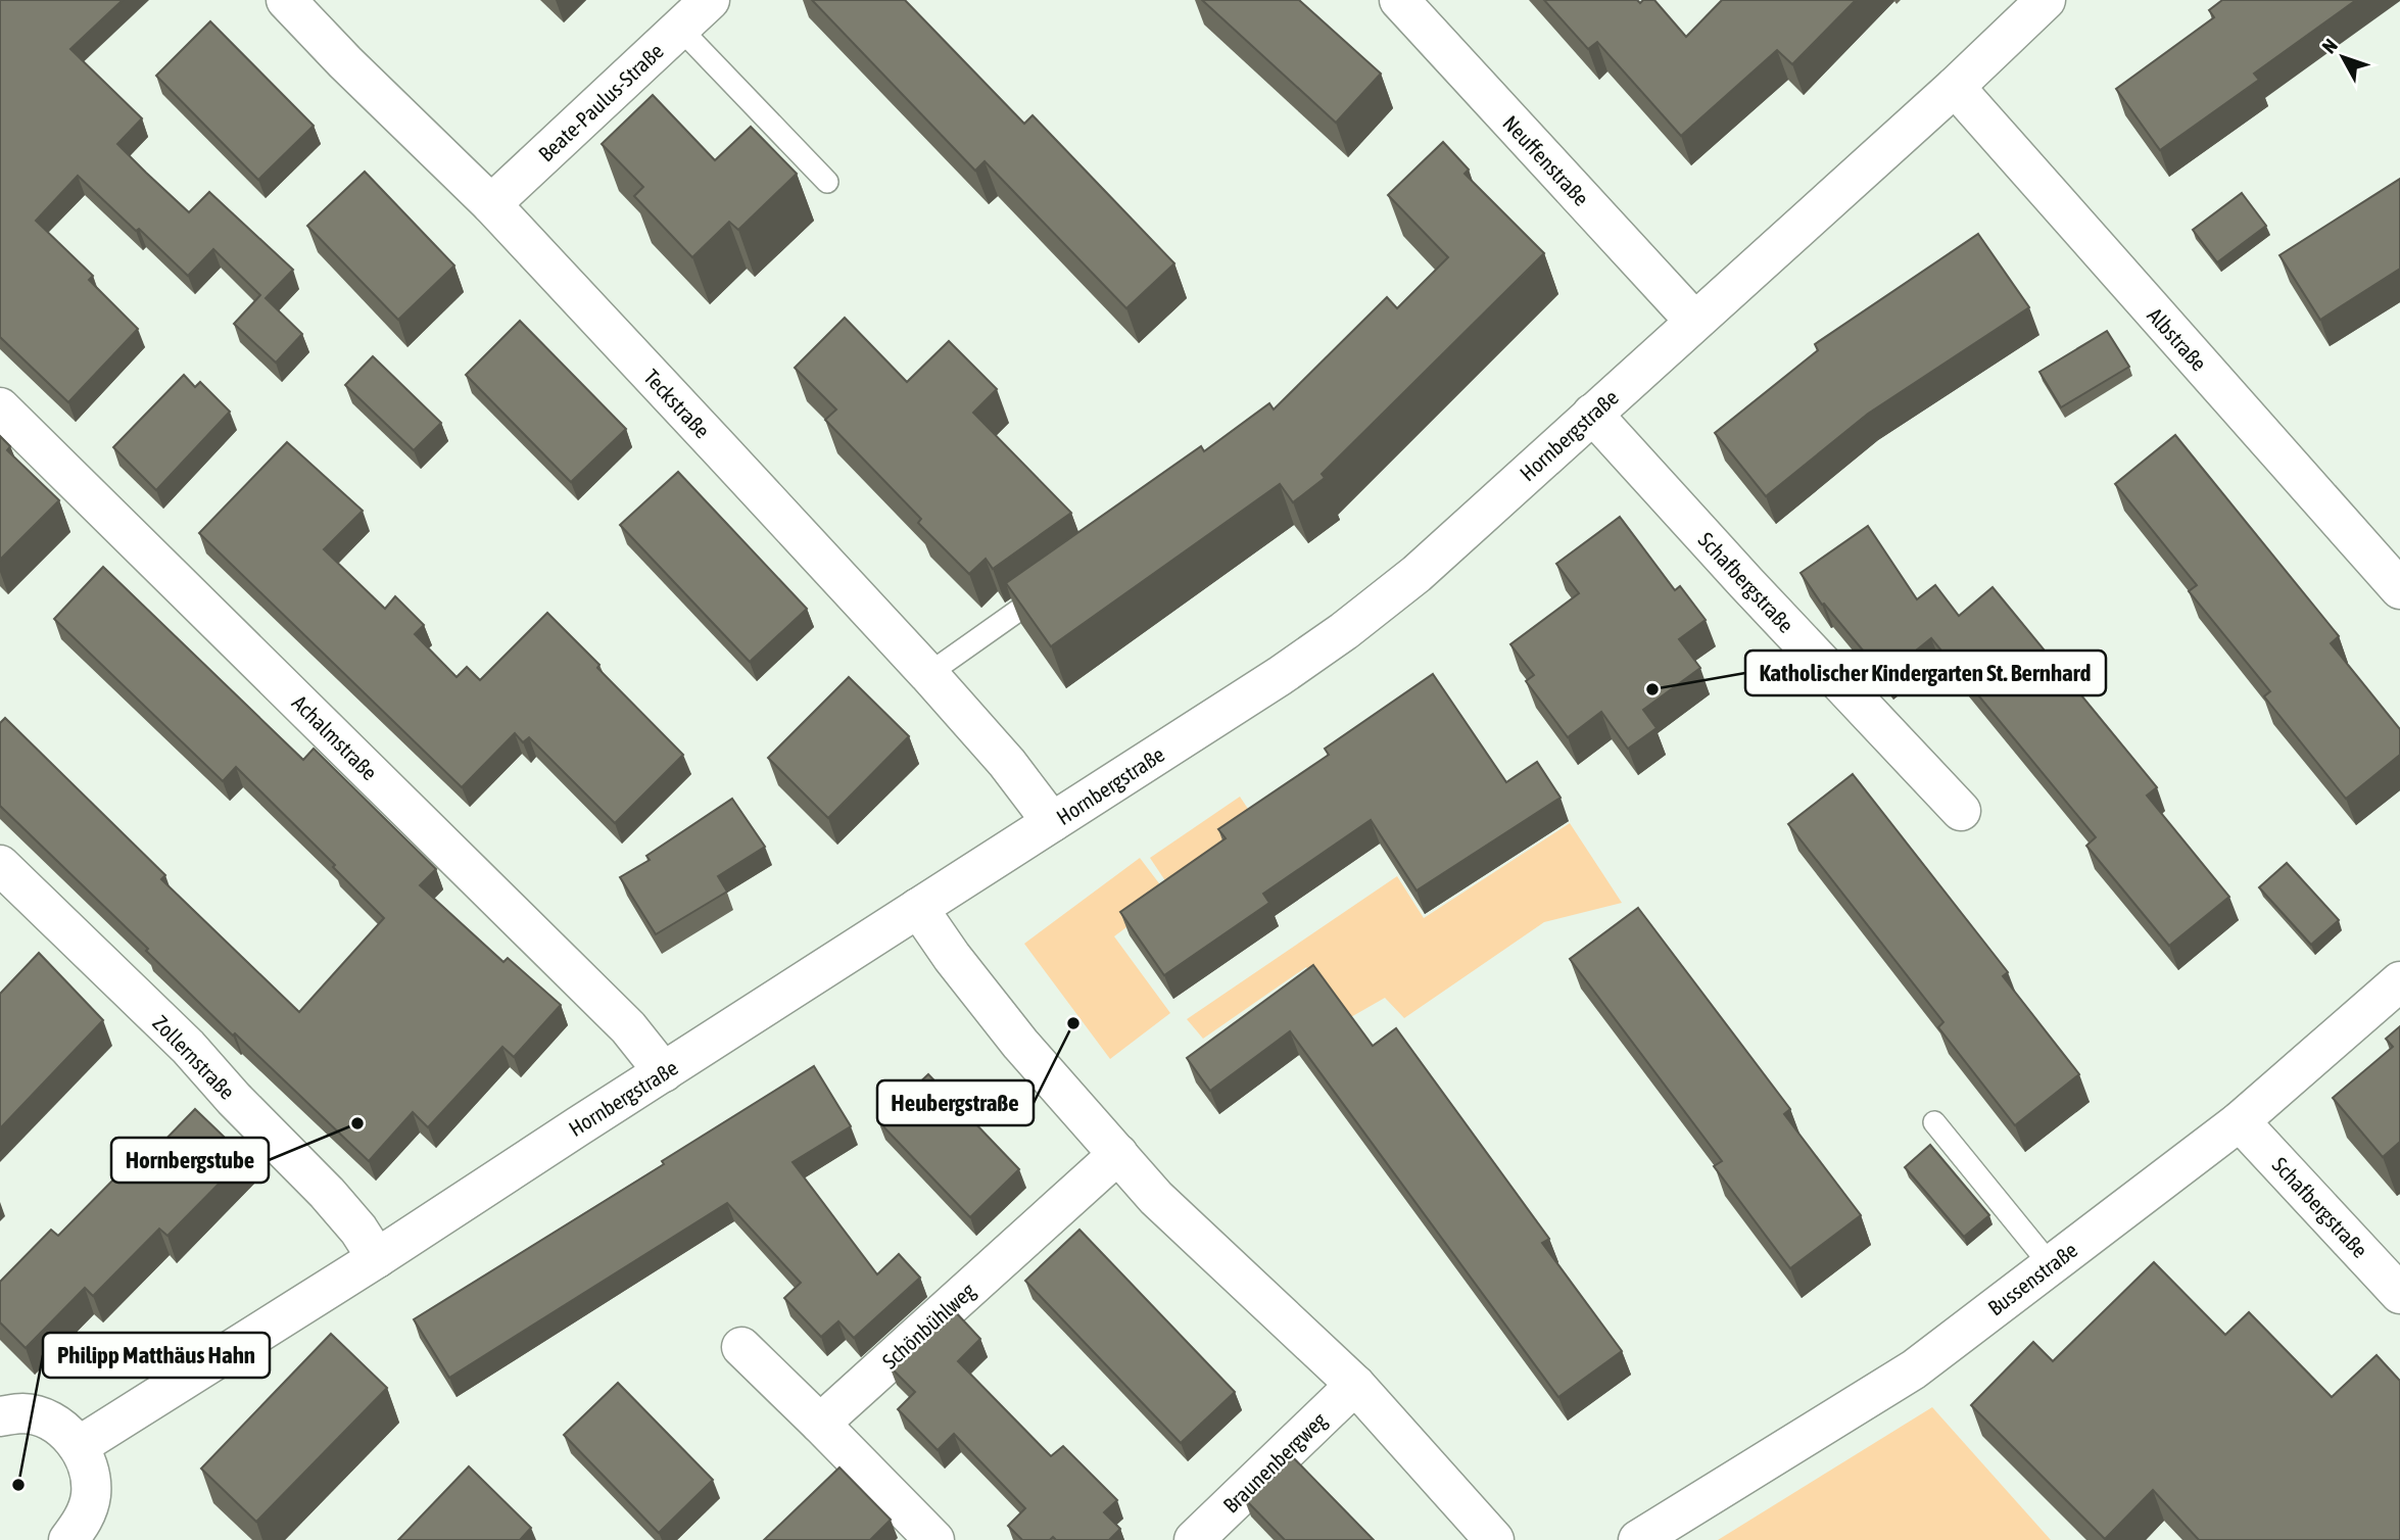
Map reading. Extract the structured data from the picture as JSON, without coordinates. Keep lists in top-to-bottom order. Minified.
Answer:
{"streets":{"street":["Beate-Paulus-Straße","Neuffenstraße","Albstraße","Teckstraße","Hornbergstraße","Schafbergstraße","Achalmstraße","Zollernstraße","Bussenstraße","Schönbühlweg","Braunenbergweg"]},"crossings":[["Beate-Paulus-Straße","Teckstraße"],["Neuffenstraße","Hornbergstraße"],["Albstraße","Hornbergstraße"],["Teckstraße","Hornbergstraße"],["Hornbergstraße","Schafbergstraße"],["Hornbergstraße","Achalmstraße"],["Hornbergstraße","Zollernstraße"],["Schafbergstraße","Bussenstraße"]],"places":["Katholischer Kindergarten St. Bernhard","Heubergstraße","Hornbergstube","Philipp Matthäus Hahn"],"north":"top left"}
